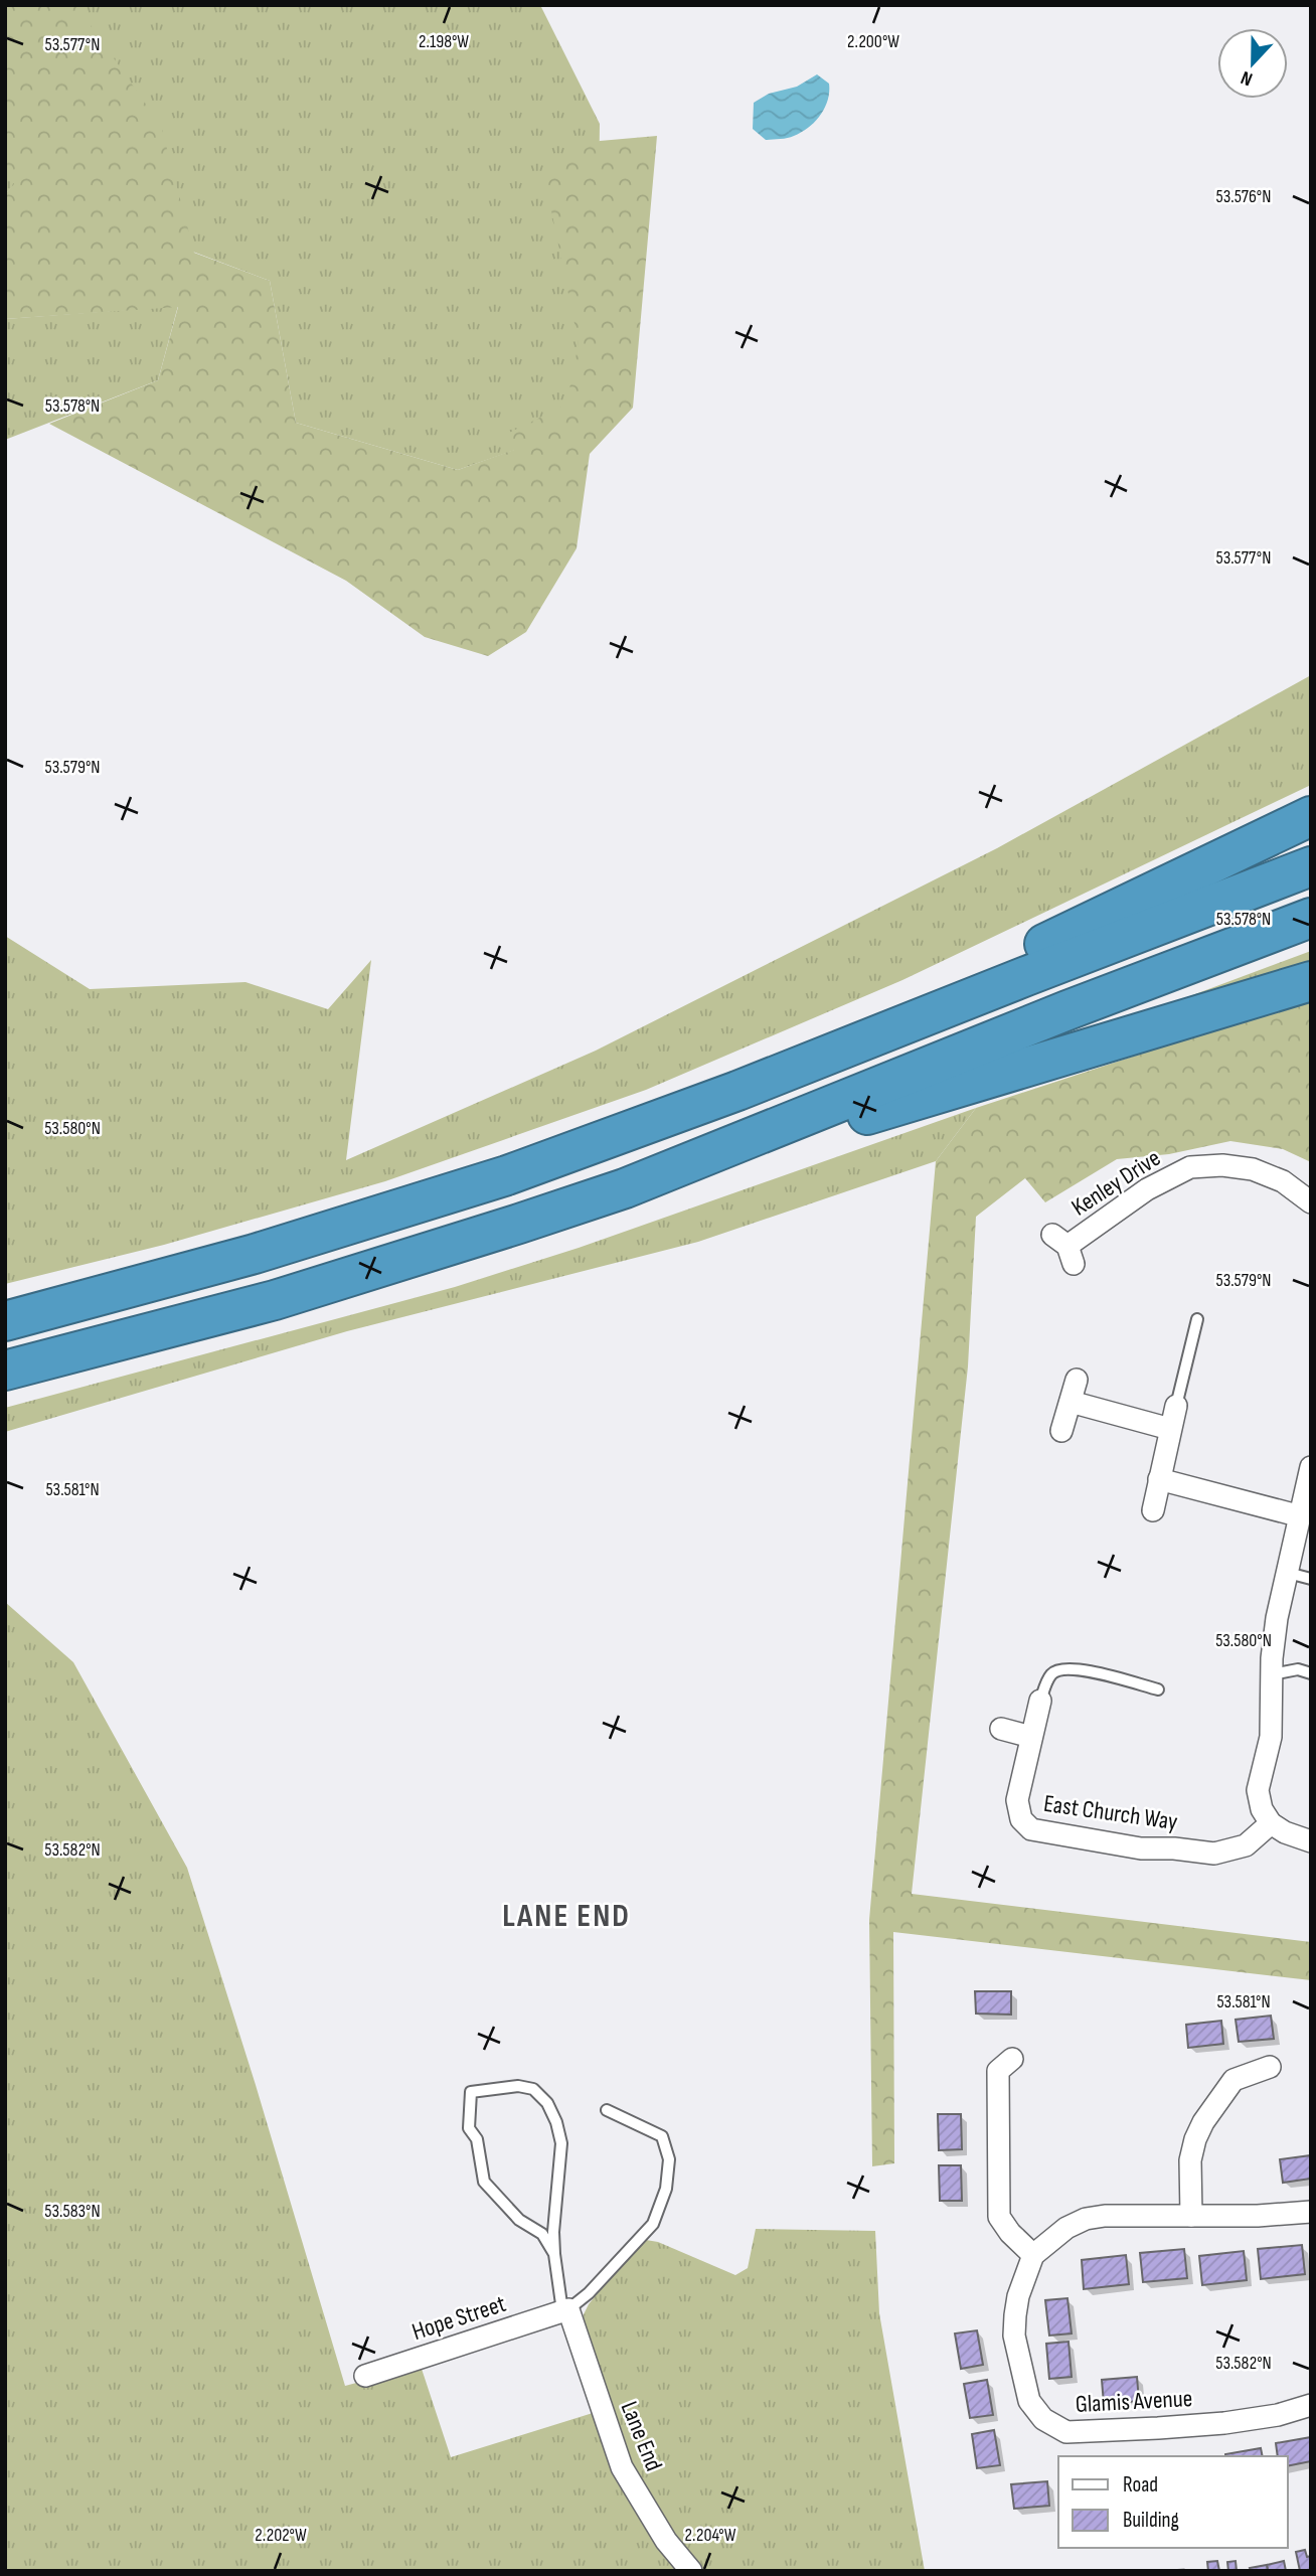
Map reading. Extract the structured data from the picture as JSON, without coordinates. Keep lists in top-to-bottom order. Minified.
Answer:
{"streets":{"street":["Kenley Drive","East Church Way","Hope Street","Glamis Avenue","Lane End"]},"crossings":[["Hope Street","Lane End"]],"districts":["LANE END"],"legend":["Road","Building"],"north":"bottom","coordinates":["2.198°W","2.200°W","53.577°N","53.576°N","53.578°N","53.579°N","53.580°N","53.581°N","53.582°N","53.583°N","2.202°W","2.204°W"]}
